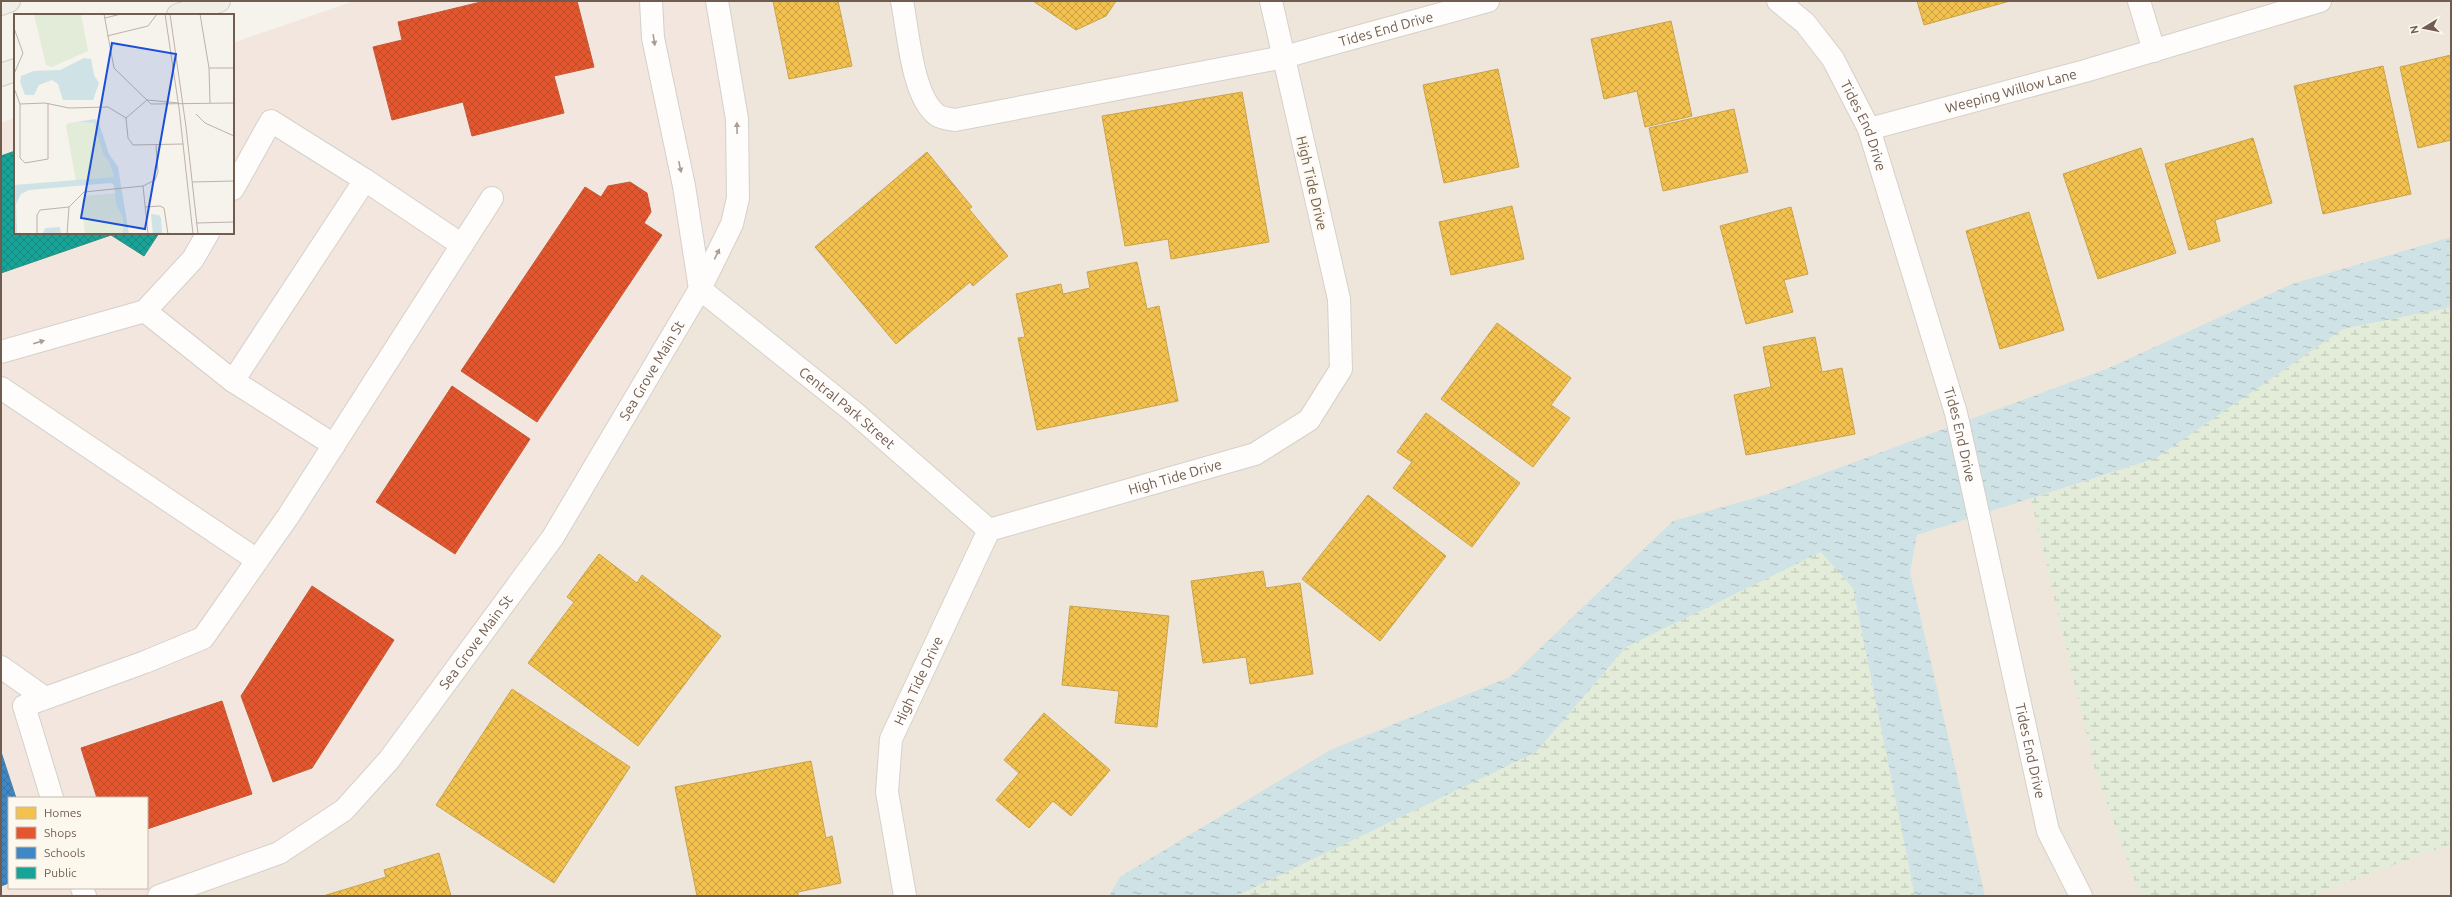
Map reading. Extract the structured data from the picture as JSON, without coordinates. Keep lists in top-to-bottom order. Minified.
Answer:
{"streets":{"street":["Tides End Drive","Weeping Willow Lane","High Tide Drive","Sea Grove Main St","Central Park Street"]},"crossings":[["Tides End Drive","Weeping Willow Lane"],["Tides End Drive","High Tide Drive"],["High Tide Drive","Central Park Street"],["Sea Grove Main St","Central Park Street"]],"legend":["Homes","Shops","Schools","Public"],"north":"left"}
